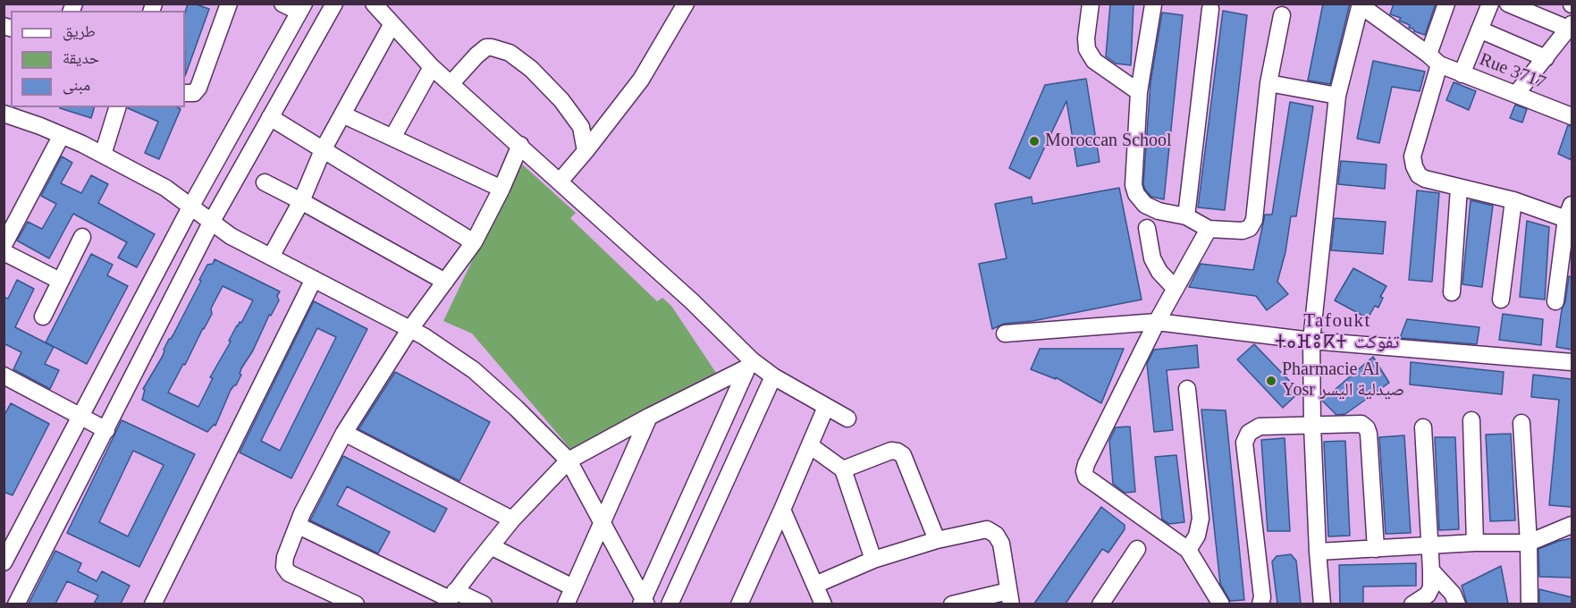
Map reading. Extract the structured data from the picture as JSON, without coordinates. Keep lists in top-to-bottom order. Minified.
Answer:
{"streets":{"street":["Rue 3717"]},"districts":["Tafoukt ⵜⴰⴼⵓⴽⵜ تفوكت"],"places":["Moroccan School","Pharmacie Al Yosr صيدلية اليسر"],"legend":["طريق","حديقة","مبنى"]}
